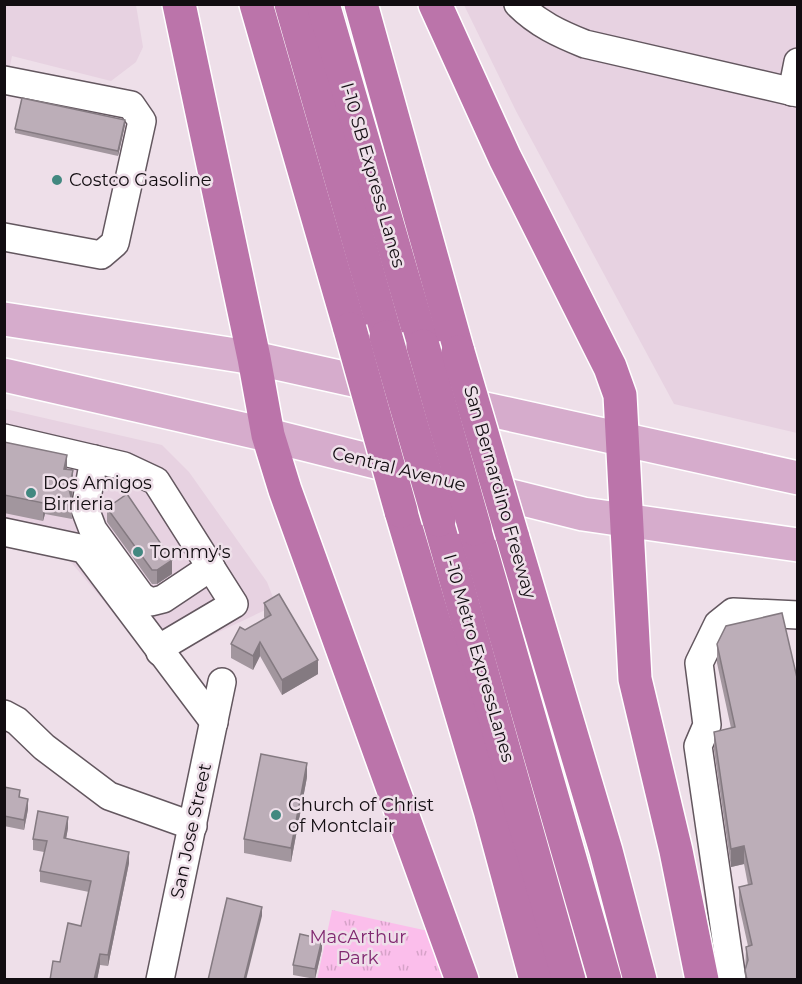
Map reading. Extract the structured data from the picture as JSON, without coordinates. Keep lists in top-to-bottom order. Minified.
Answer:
{"streets":{"highway":["I-10 SB Express Lanes","San Bernardino Freeway","I-10 Metro ExpressLanes"],"main road":["Central Avenue"],"street":["San Jose Street"]},"crossings":[["I-10 SB Express Lanes","I-10 Metro ExpressLanes"]],"parks":["MacArthur Park"],"places":["Costco Gasoline","Dos Amigos Birrieria","Tommy's","Church of Christ of Montclair"]}
